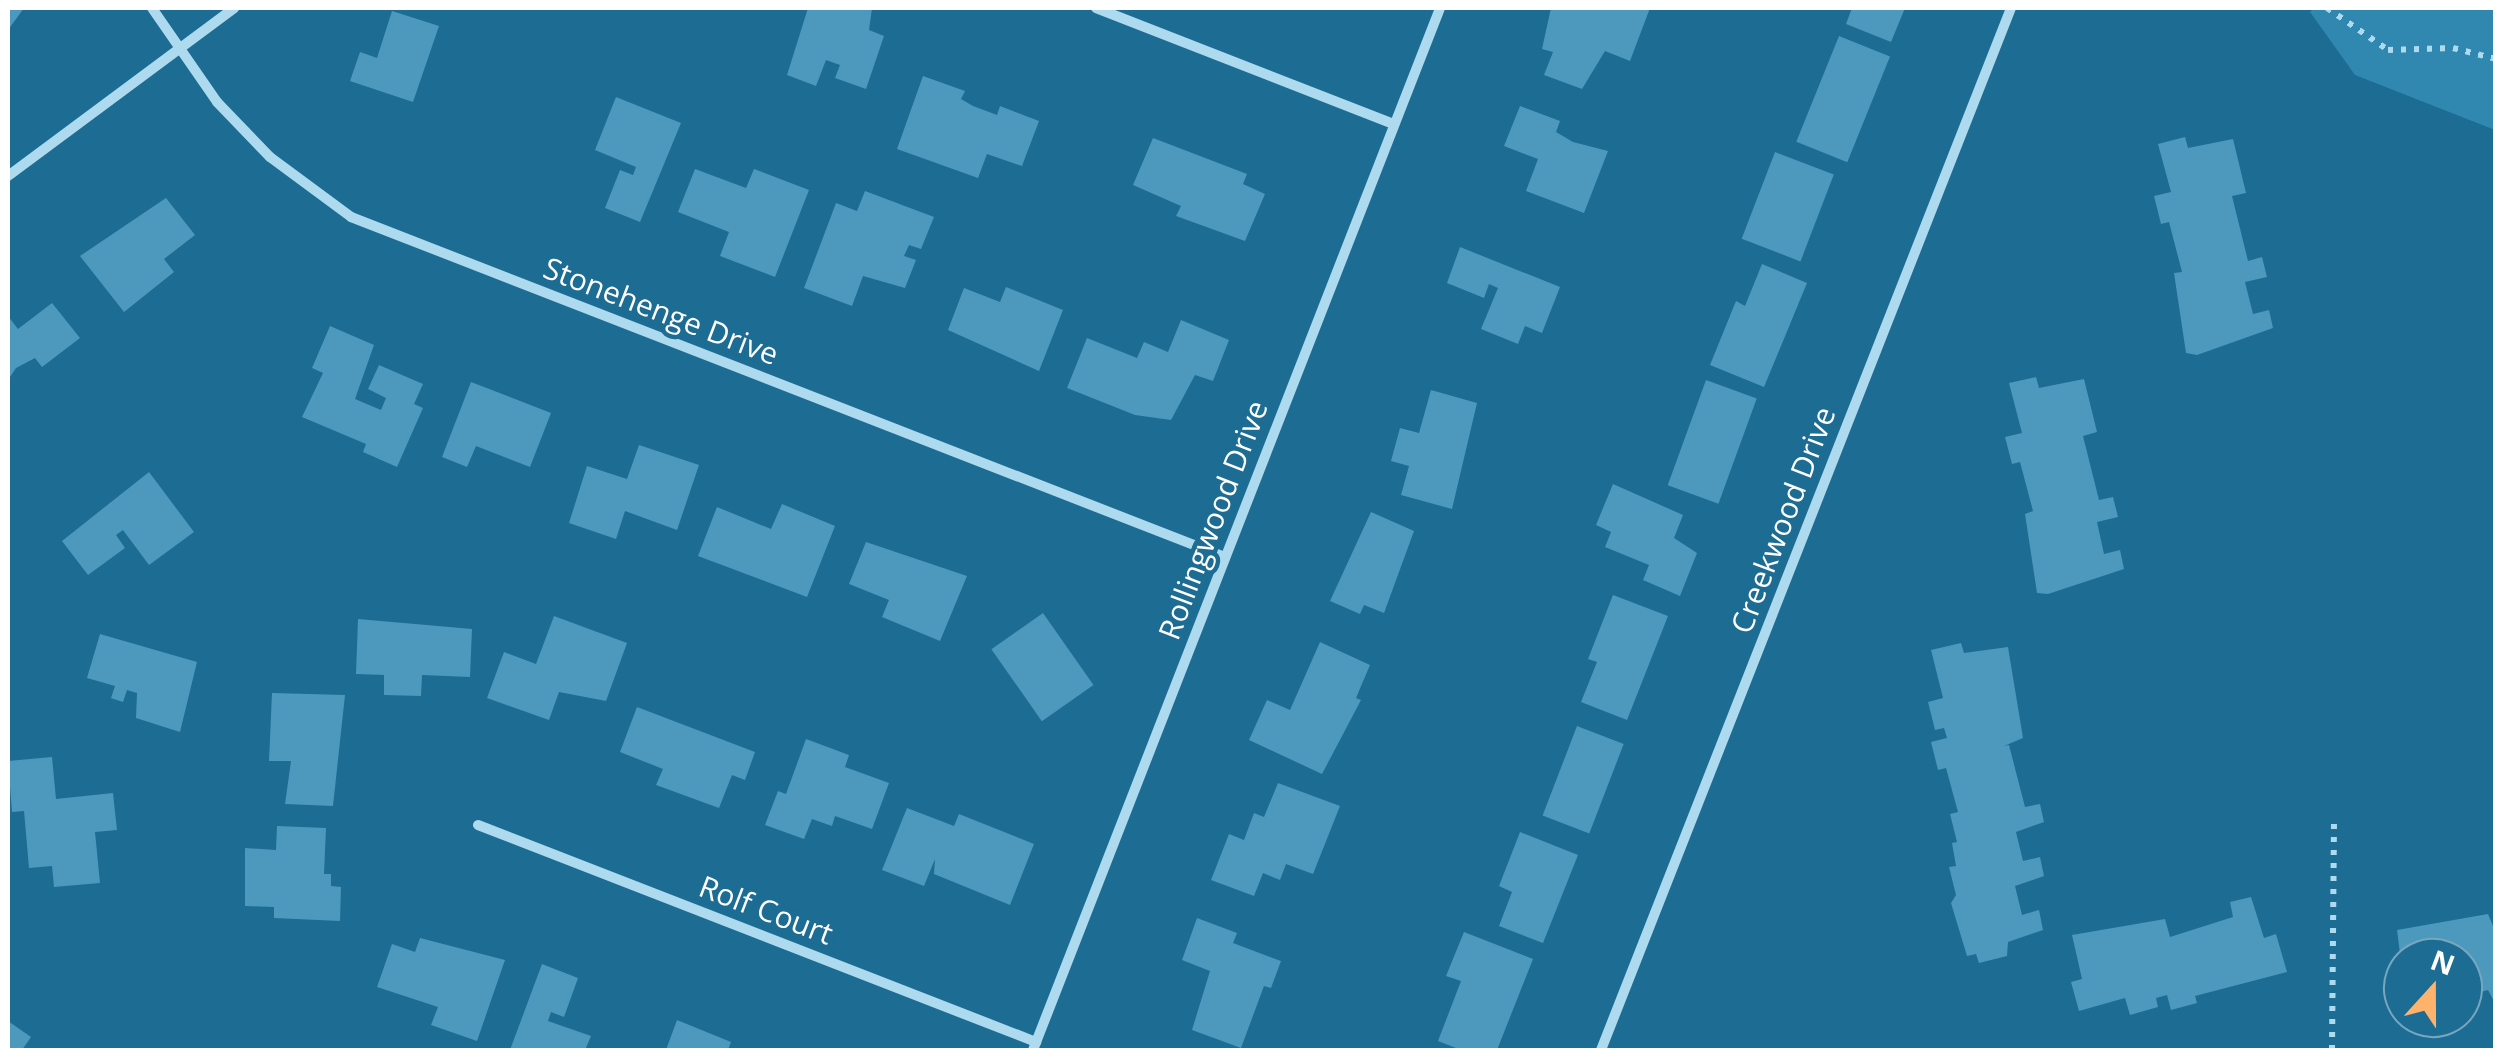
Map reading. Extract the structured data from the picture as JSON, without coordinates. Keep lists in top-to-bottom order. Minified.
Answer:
{"streets":{"street":["Stonehenge Drive","Rollingwood Drive","Creekwood Drive","Rolf Court"]},"crossings":[["Stonehenge Drive","Rollingwood Drive"],["Rollingwood Drive","Rolf Court"]],"north":"top"}
